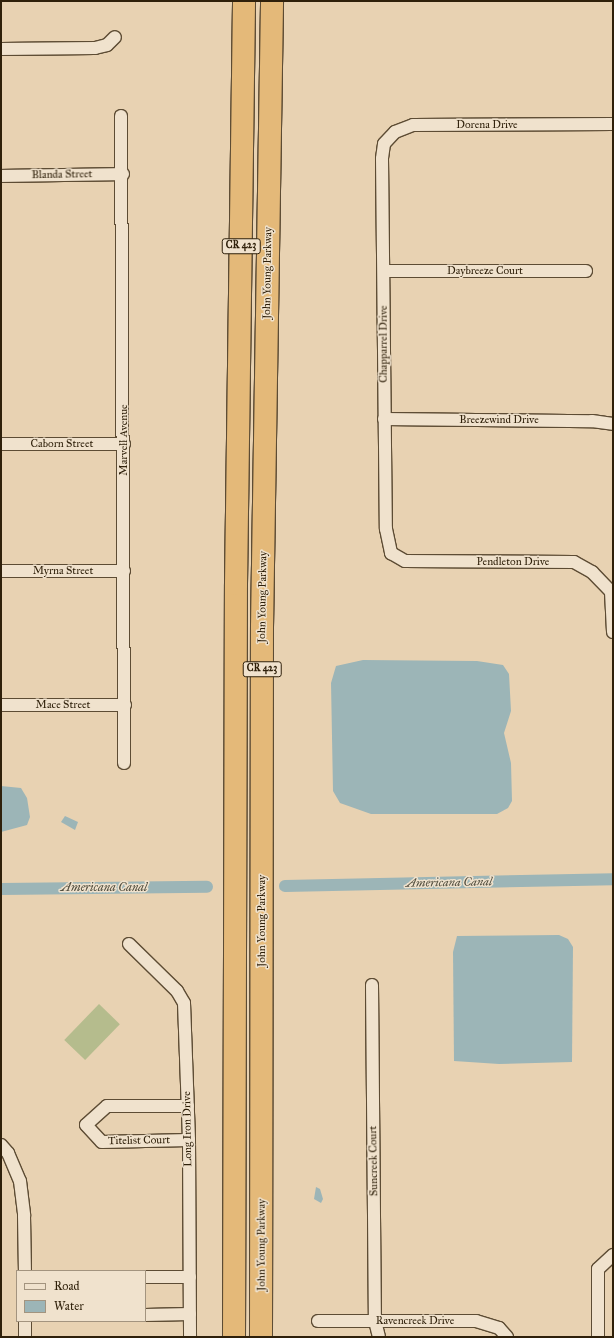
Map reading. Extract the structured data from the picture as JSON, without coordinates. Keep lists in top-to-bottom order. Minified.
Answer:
{"streets":{"highway":["CR 423","John Young Parkway"],"street":["Dorena Drive","Blanda Street","Daybreeze Court","Chapparrel Drive","Breezewind Drive","Marvell Avenue","Caborn Street","Pendleton Drive","Myrna Street","Mace Street","Long Iron Drive","Titelist Court","Suncreek Court","Ravencreek Drive"]},"crossings":[["Dorena Drive","Chapparrel Drive"],["Blanda Street","Marvell Avenue"],["Daybreeze Court","Chapparrel Drive"],["Chapparrel Drive","Breezewind Drive"],["Chapparrel Drive","Pendleton Drive"],["Marvell Avenue","Caborn Street"],["Marvell Avenue","Myrna Street"],["Marvell Avenue","Mace Street"],["Long Iron Drive","Titelist Court"],["Suncreek Court","Ravencreek Drive"]],"water":["Americana Canal"],"legend":["Road","Water"]}
